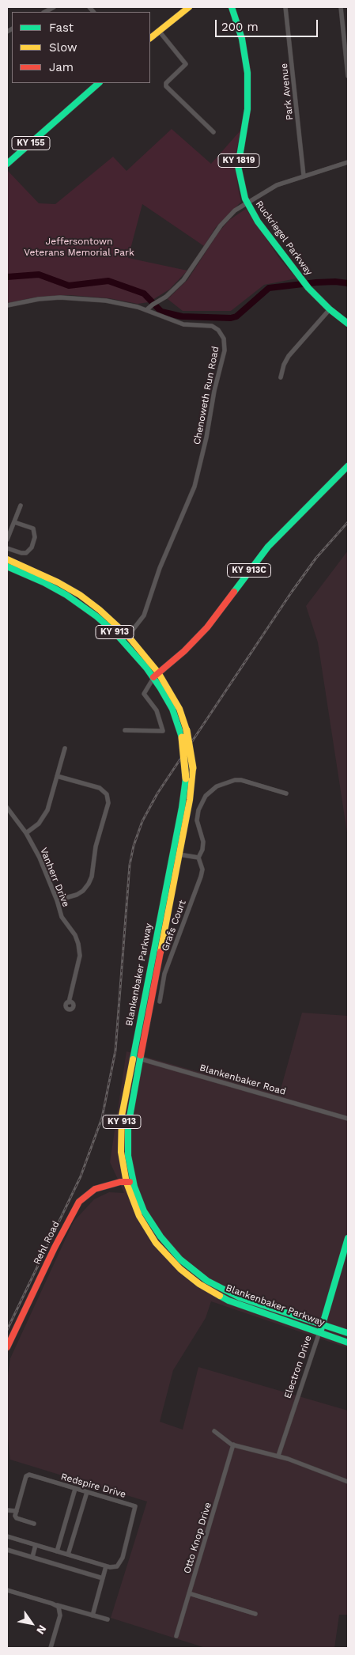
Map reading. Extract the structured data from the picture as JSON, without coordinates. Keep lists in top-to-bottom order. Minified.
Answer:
{"streets":{"main road":["KY 155","KY 1819","Ruckriegel Parkway","KY 913C","KY 913","Blankenbaker Parkway","Rehl Road","Electron Drive"],"street":["Park Avenue","Chenoweth Run Road","Vanherr Drive","Grafs Court","Blankenbaker Road","Redspire Drive","Otto Knop Drive"]},"crossings":[["Chenoweth Run Road","Blankenbaker Parkway"],["KY 913C","Blankenbaker Parkway"],["Blankenbaker Parkway","Blankenbaker Road"],["Blankenbaker Parkway","Rehl Road"],["Blankenbaker Parkway","Electron Drive"]],"parks":["Jeffersontown Veterans Memorial Park"],"legend":["Fast","Slow","Jam"],"scale_bar":"200 m","north":"bottom right"}
